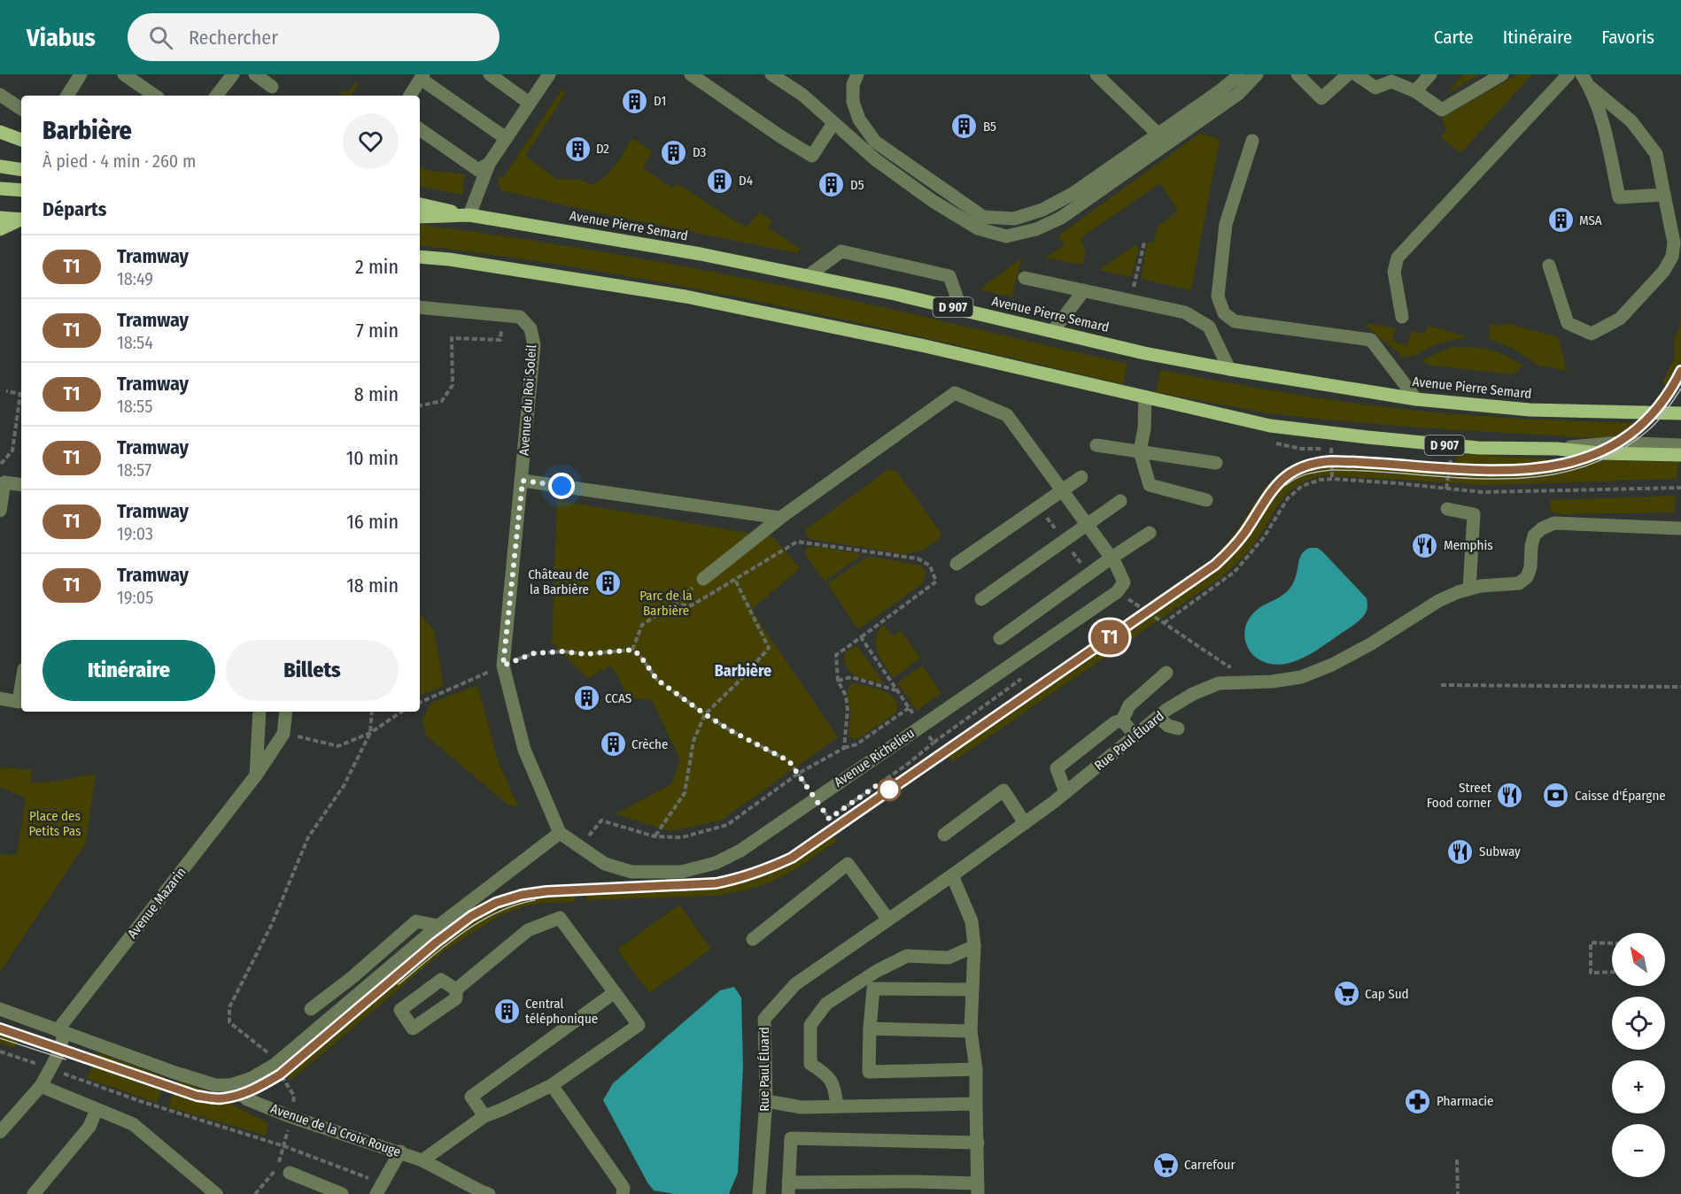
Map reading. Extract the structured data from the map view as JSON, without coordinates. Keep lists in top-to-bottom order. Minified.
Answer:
{"streets":{"main road":["Avenue Pierre Semard","D 907"],"street":["Avenue du Roi Soleil","Rue Paul Éluard","Avenue Richelieu","Avenue Mazarin","Avenue de la Croix Rouge"]},"crossings":[["Avenue du Roi Soleil","Avenue Richelieu"],["Avenue Mazarin","Avenue de la Croix Rouge"]],"districts":["Barbière"],"parks":["Parc de la Barbière","Place des Petits Pas"],"places":{"building":["D1","B5","D2","D3","D4","D5","MSA","Château de la Barbière","CCAS","Crèche","Central téléphonique"],"restaurant":["Memphis","Street Food corner","Subway"],"bank":["Caisse d'Épargne"],"supermarket":["Cap Sud","Carrefour"],"pharmacy":["Pharmacie"]},"lines":["tram line T1"],"north":"top left","page":{"header":"Viabus","search":"Rechercher","nav":["Carte","Itinéraire","Favoris"],"on_map":"T1","heading":[["Barbière","À pied · 4 min · 260 m"],"Départs"],"list":[{"mark":"T1","name":"Tramway","note":"18:49","value":"2 min"},{"mark":"T1","name":"Tramway","note":"18:54","value":"7 min"},{"mark":"T1","name":"Tramway","note":"18:55","value":"8 min"},{"mark":"T1","name":"Tramway","note":"18:57","value":"10 min"},{"mark":"T1","name":"Tramway","note":"19:03","value":"16 min"},{"mark":"T1","name":"Tramway","note":"19:05","value":"18 min"}],"buttons":["Itinéraire","Billets"],"map_buttons":["+","−"]}}
